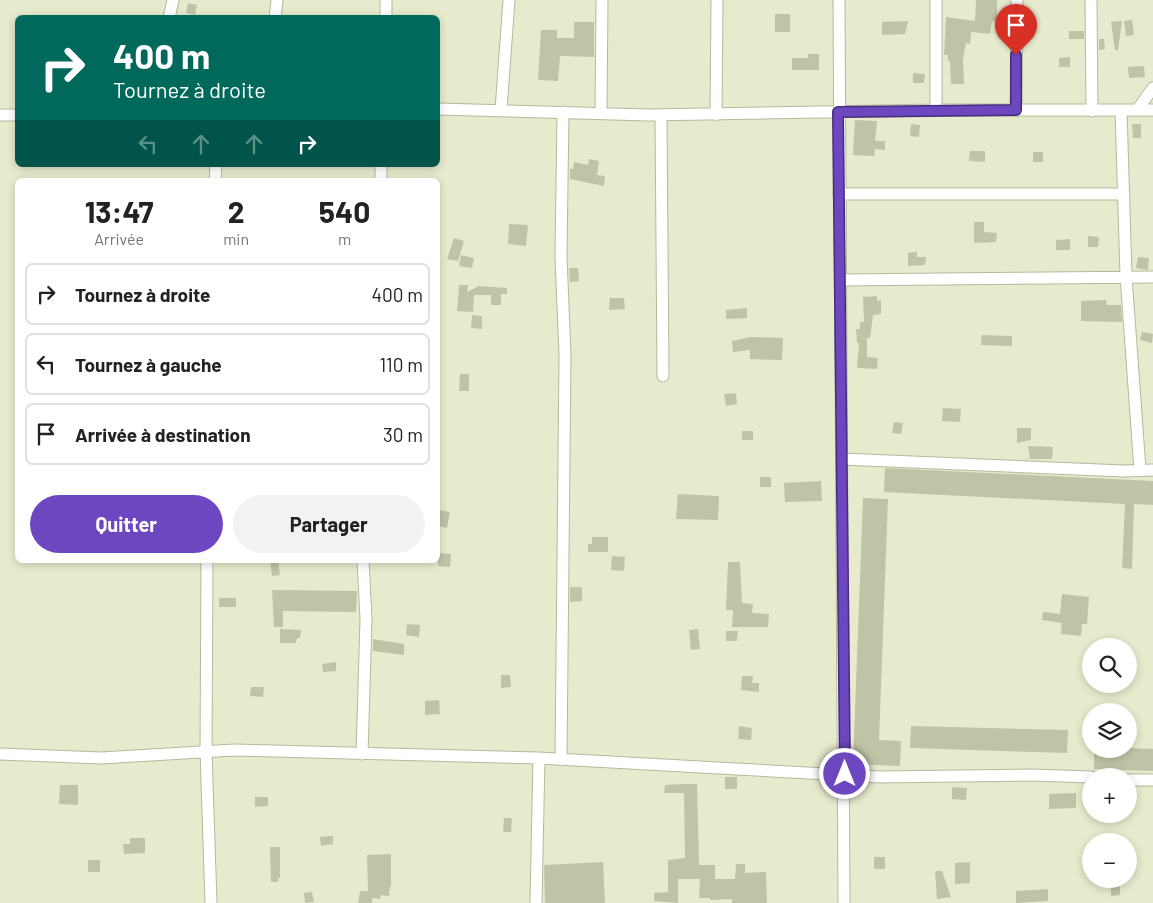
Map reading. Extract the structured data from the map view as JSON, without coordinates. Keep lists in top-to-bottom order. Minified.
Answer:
{"page":{"turn":["400 m","Tournez à droite"],"eta":["13:47","Arrivée","2","min","540","m"],"list":[{"name":"Tournez à droite","value":"400 m"},{"name":"Tournez à gauche","value":"110 m"},{"name":"Arrivée à destination","value":"30 m"}],"buttons":["Quitter","Partager"],"map_buttons":["+","−"]}}
